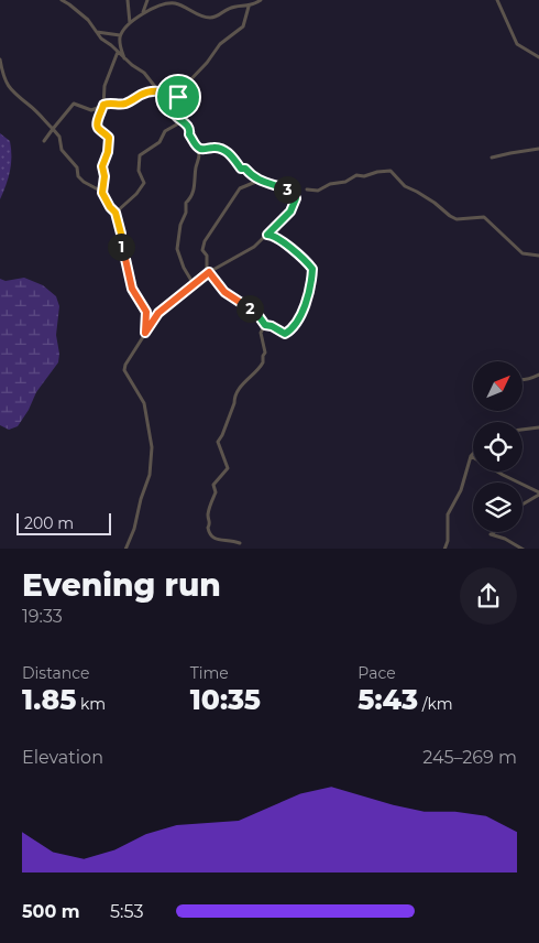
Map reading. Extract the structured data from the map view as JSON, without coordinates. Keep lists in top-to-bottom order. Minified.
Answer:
{"scale_bar":"200 m","north":"top right","page":{"pins":["3","1","2"],"scale":"200 m","heading":["Evening run","19:33"],"stats":[["Distance","1.85 km"],["Time","10:35"],["Pace","5:43 /km"]],"chart":["Elevation","245–269 m"],"list":[{"name":"500 m","note":"5:53"}]}}
